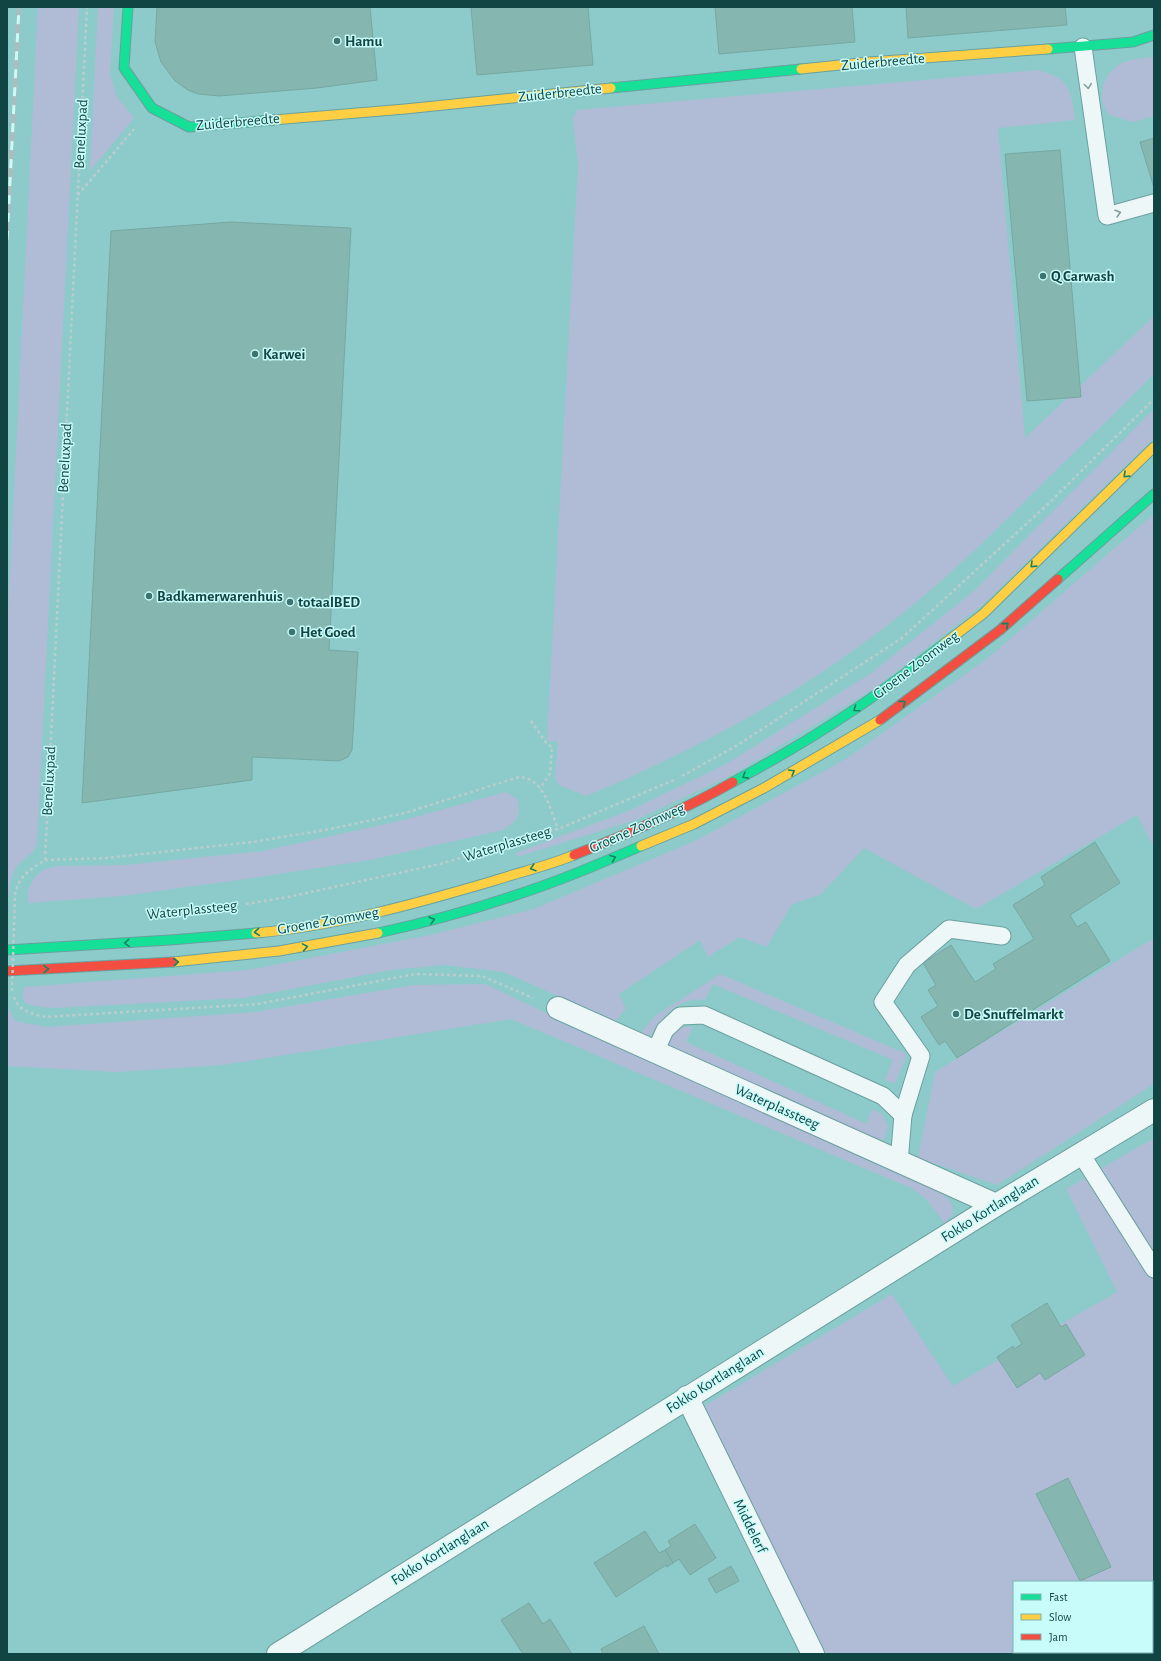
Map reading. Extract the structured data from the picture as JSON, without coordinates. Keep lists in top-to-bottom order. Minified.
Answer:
{"streets":{"main road":["Zuiderbreedte","Groene Zoomweg"],"street":["Waterplassteeg","Fokko Kortlanglaan","Middelerf"],"path":["Beneluxpad"]},"crossings":[["Beneluxpad","Waterplassteeg"],["Groene Zoomweg","Waterplassteeg"],["Waterplassteeg","Fokko Kortlanglaan"],["Fokko Kortlanglaan","Middelerf"]],"places":["Hamu","Q Carwash","Karwei","Badkamerwarenhuis","totaalBED","Het Goed","De Snuffelmarkt"],"legend":["Fast","Slow","Jam"]}
